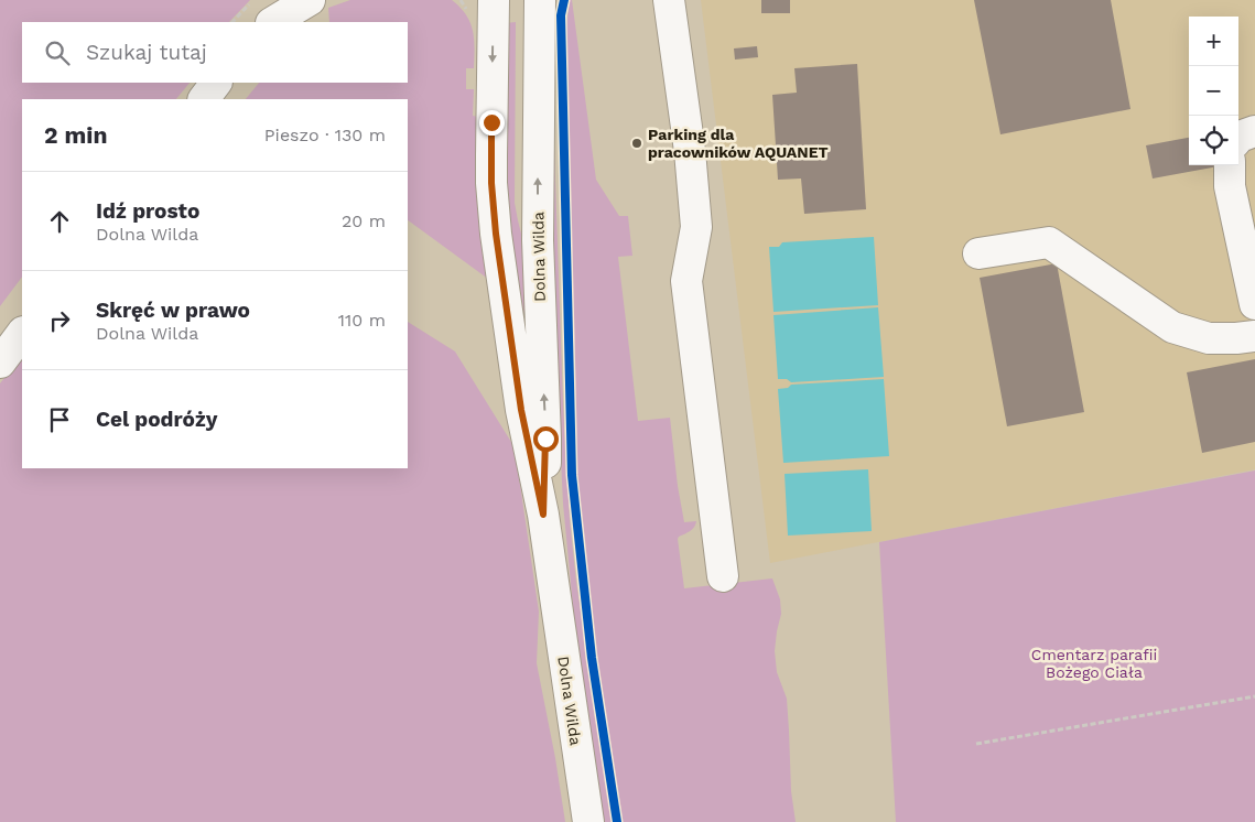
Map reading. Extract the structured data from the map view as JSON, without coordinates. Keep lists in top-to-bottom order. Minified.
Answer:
{"streets":{"main road":["Dolna Wilda"]},"parks":["Cmentarz parafii Bożego Ciała"],"places":["Parking dla pracowników AQUANET"],"page":{"map_buttons":["+","−"],"search":"Szukaj tutaj","heading":["2 min","Pieszo · 130 m"],"list":[["Idź prosto","Dolna Wilda","20 m"],["Skręć w prawo","Dolna Wilda","110 m"],"Cel podróży"]}}
